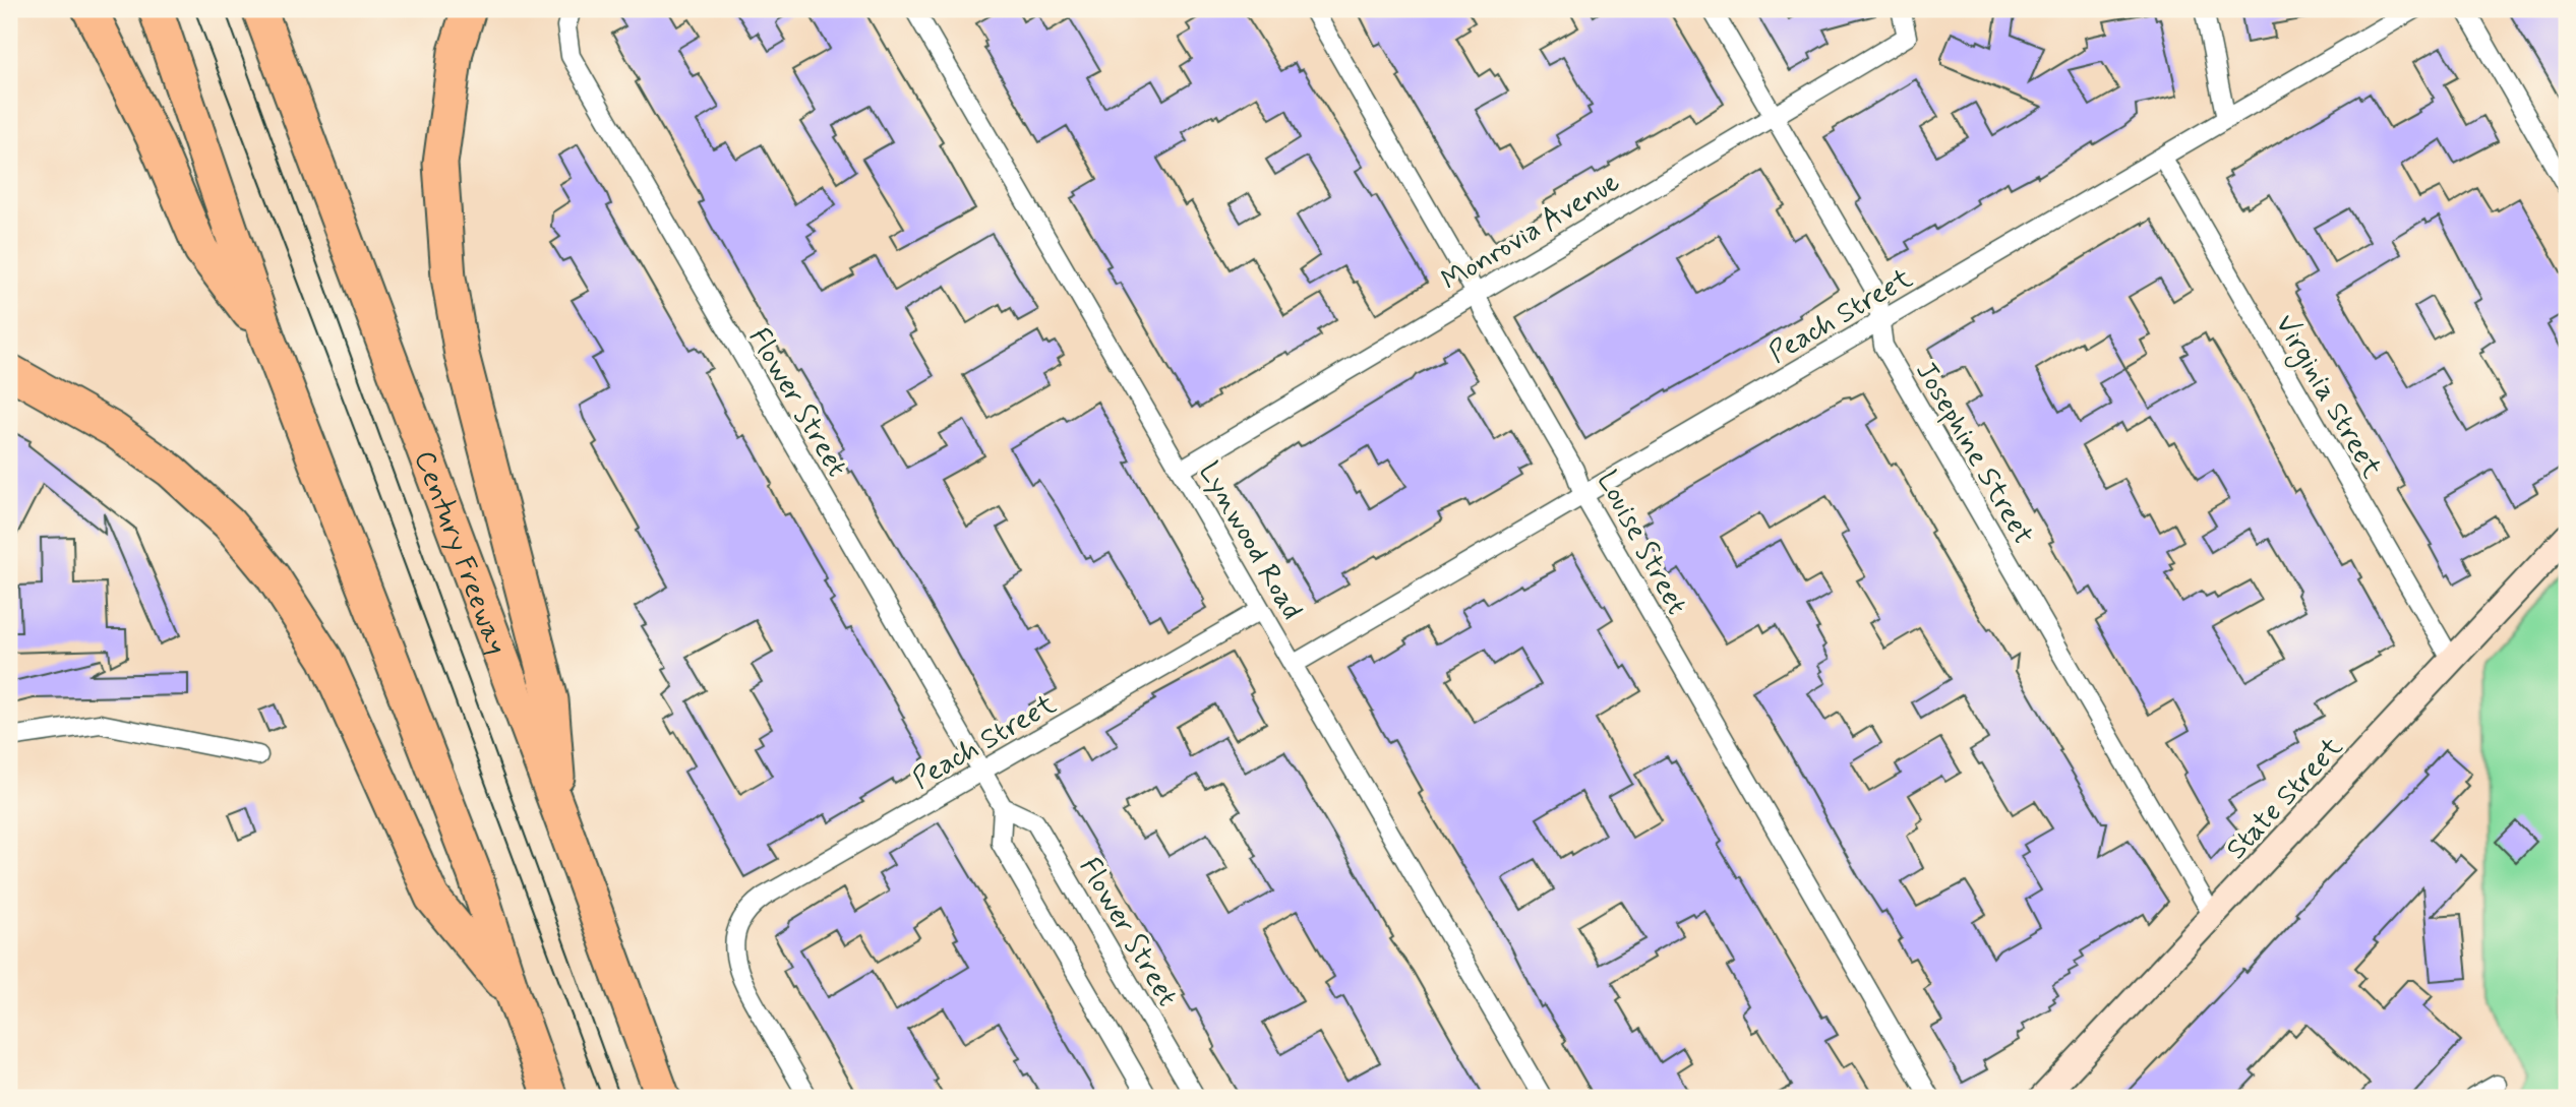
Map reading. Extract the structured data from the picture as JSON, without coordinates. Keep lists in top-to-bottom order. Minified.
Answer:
{"streets":{"highway":["Century Freeway"],"main road":["State Street"],"street":["Monrovia Avenue","Peach Street","Virginia Street","Flower Street","Josephine Street","Lynwood Road","Louise Street"]},"crossings":[["Monrovia Avenue","Josephine Street"],["Monrovia Avenue","Lynwood Road"],["Monrovia Avenue","Louise Street"],["Peach Street","Virginia Street"],["Peach Street","Flower Street"],["Peach Street","Josephine Street"],["Peach Street","Lynwood Road"],["Peach Street","Louise Street"],["Virginia Street","State Street"],["Josephine Street","State Street"]]}
